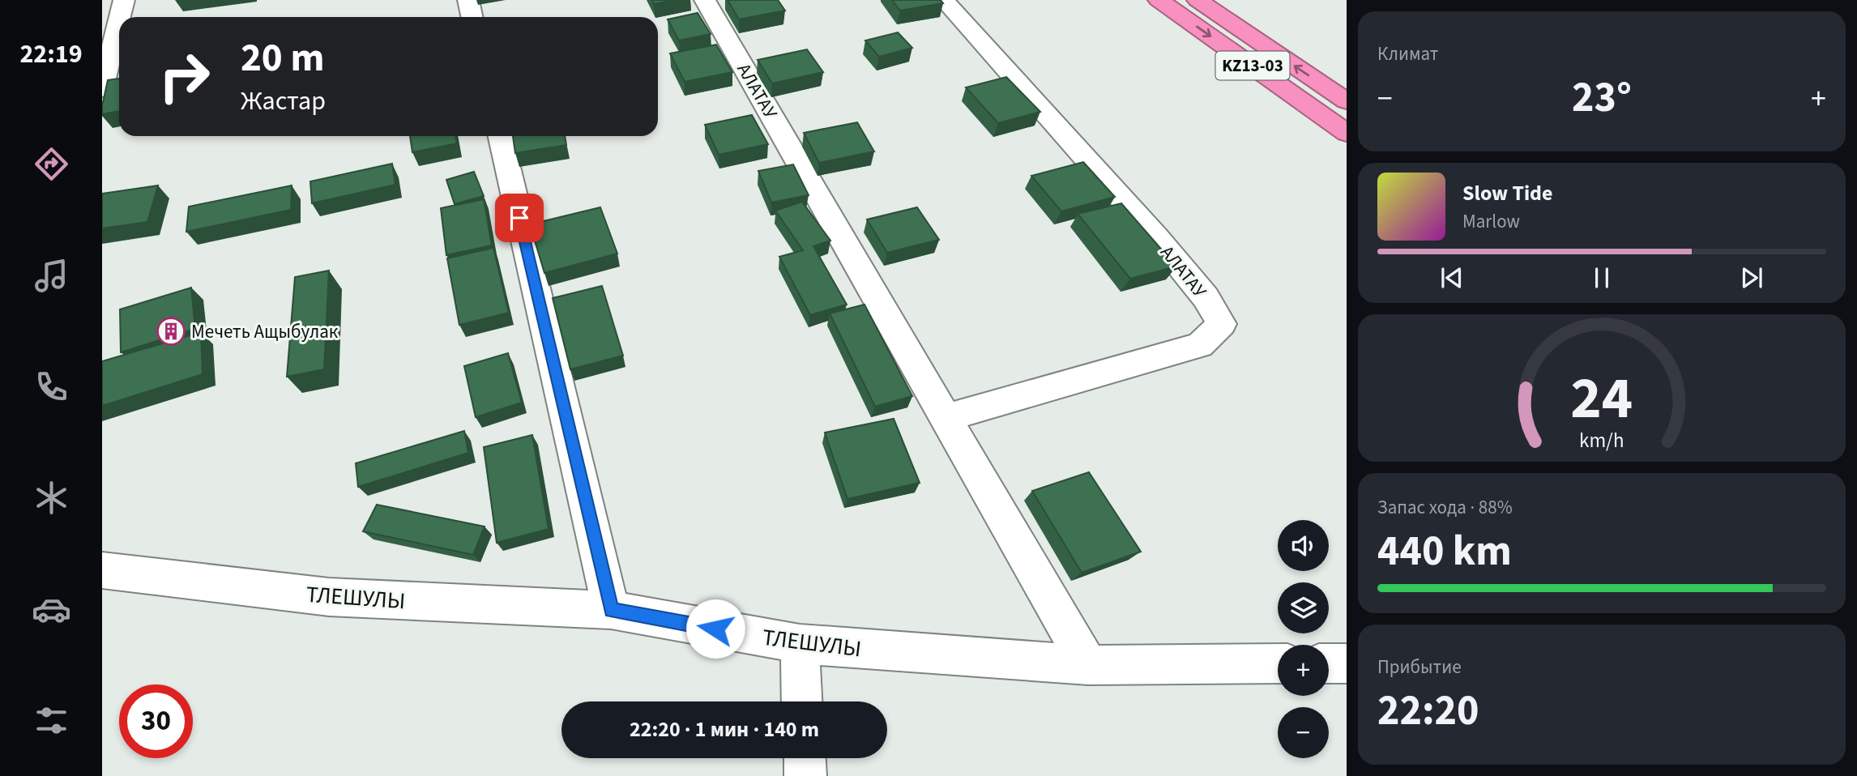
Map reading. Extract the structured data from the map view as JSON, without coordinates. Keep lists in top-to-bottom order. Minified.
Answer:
{"streets":{"highway":["KZ13-03"],"street":["АЛАТАУ","ТЛЕШУЛЫ"]},"crossings":[["АЛАТАУ","ТЛЕШУЛЫ"]],"places":{"building":["Мечеть Ащыбулак"]},"page":{"tabs":"22:19","tile":["Климат",["Запас хода · 88%","440 km"],["Прибытие","22:20"]],"turn":["20 m","Жастар"],"heat":["−","23°","+"],"song":["Slow Tide","Marlow"],"map_buttons":["+","−"],"limit":"30","trip":"22:20 · 1 мин · 140 m","gauge":["24","km/h"]}}
